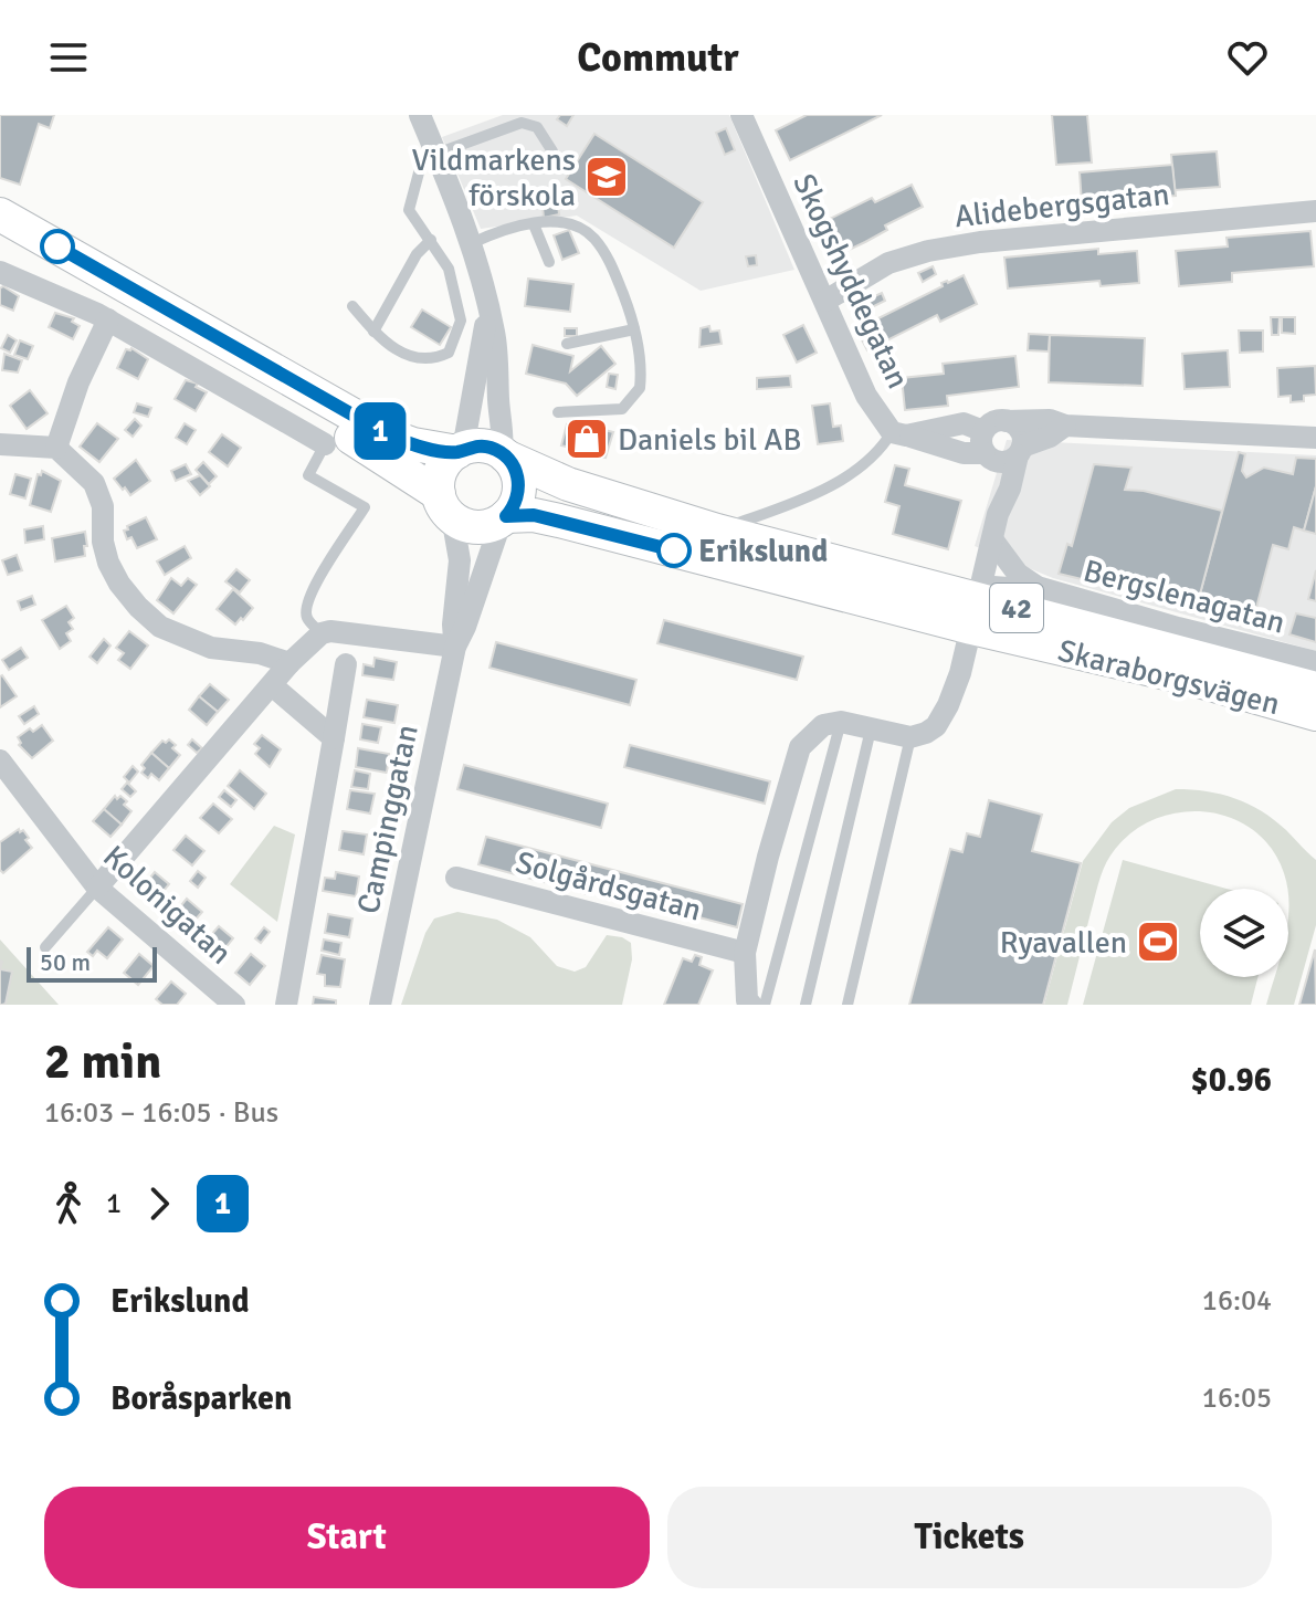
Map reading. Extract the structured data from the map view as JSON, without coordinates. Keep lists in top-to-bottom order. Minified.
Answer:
{"streets":{"main road":["42","Skaraborgsvägen"],"street":["Alidebergsgatan","Skogshyddegatan","Bergslenagatan","Campinggatan","Solgårdsgatan","Kolonigatan"]},"crossings":[["Alidebergsgatan","Skogshyddegatan"],["Bergslenagatan","Skaraborgsvägen"],["42","Skaraborgsvägen"],["42","Campinggatan"],["Skaraborgsvägen","Campinggatan"]],"places":{"school or university":["Vildmarkens förskola"],"shop":["Daniels bil AB"],"other":["Erikslund"],"sports":["Ryavallen"]},"lines":["bus line 1"],"scale_bar":"50 m","page":{"header":"Commutr","on_map":"1","scale":"50 m","heading":["2 min","16:03 – 16:05 · Bus","$0.96"],"legs":["1","1"],"list":[{"name":"Erikslund","value":"16:04"},{"name":"Boråsparken","value":"16:05"}],"buttons":["Start","Tickets"]}}
